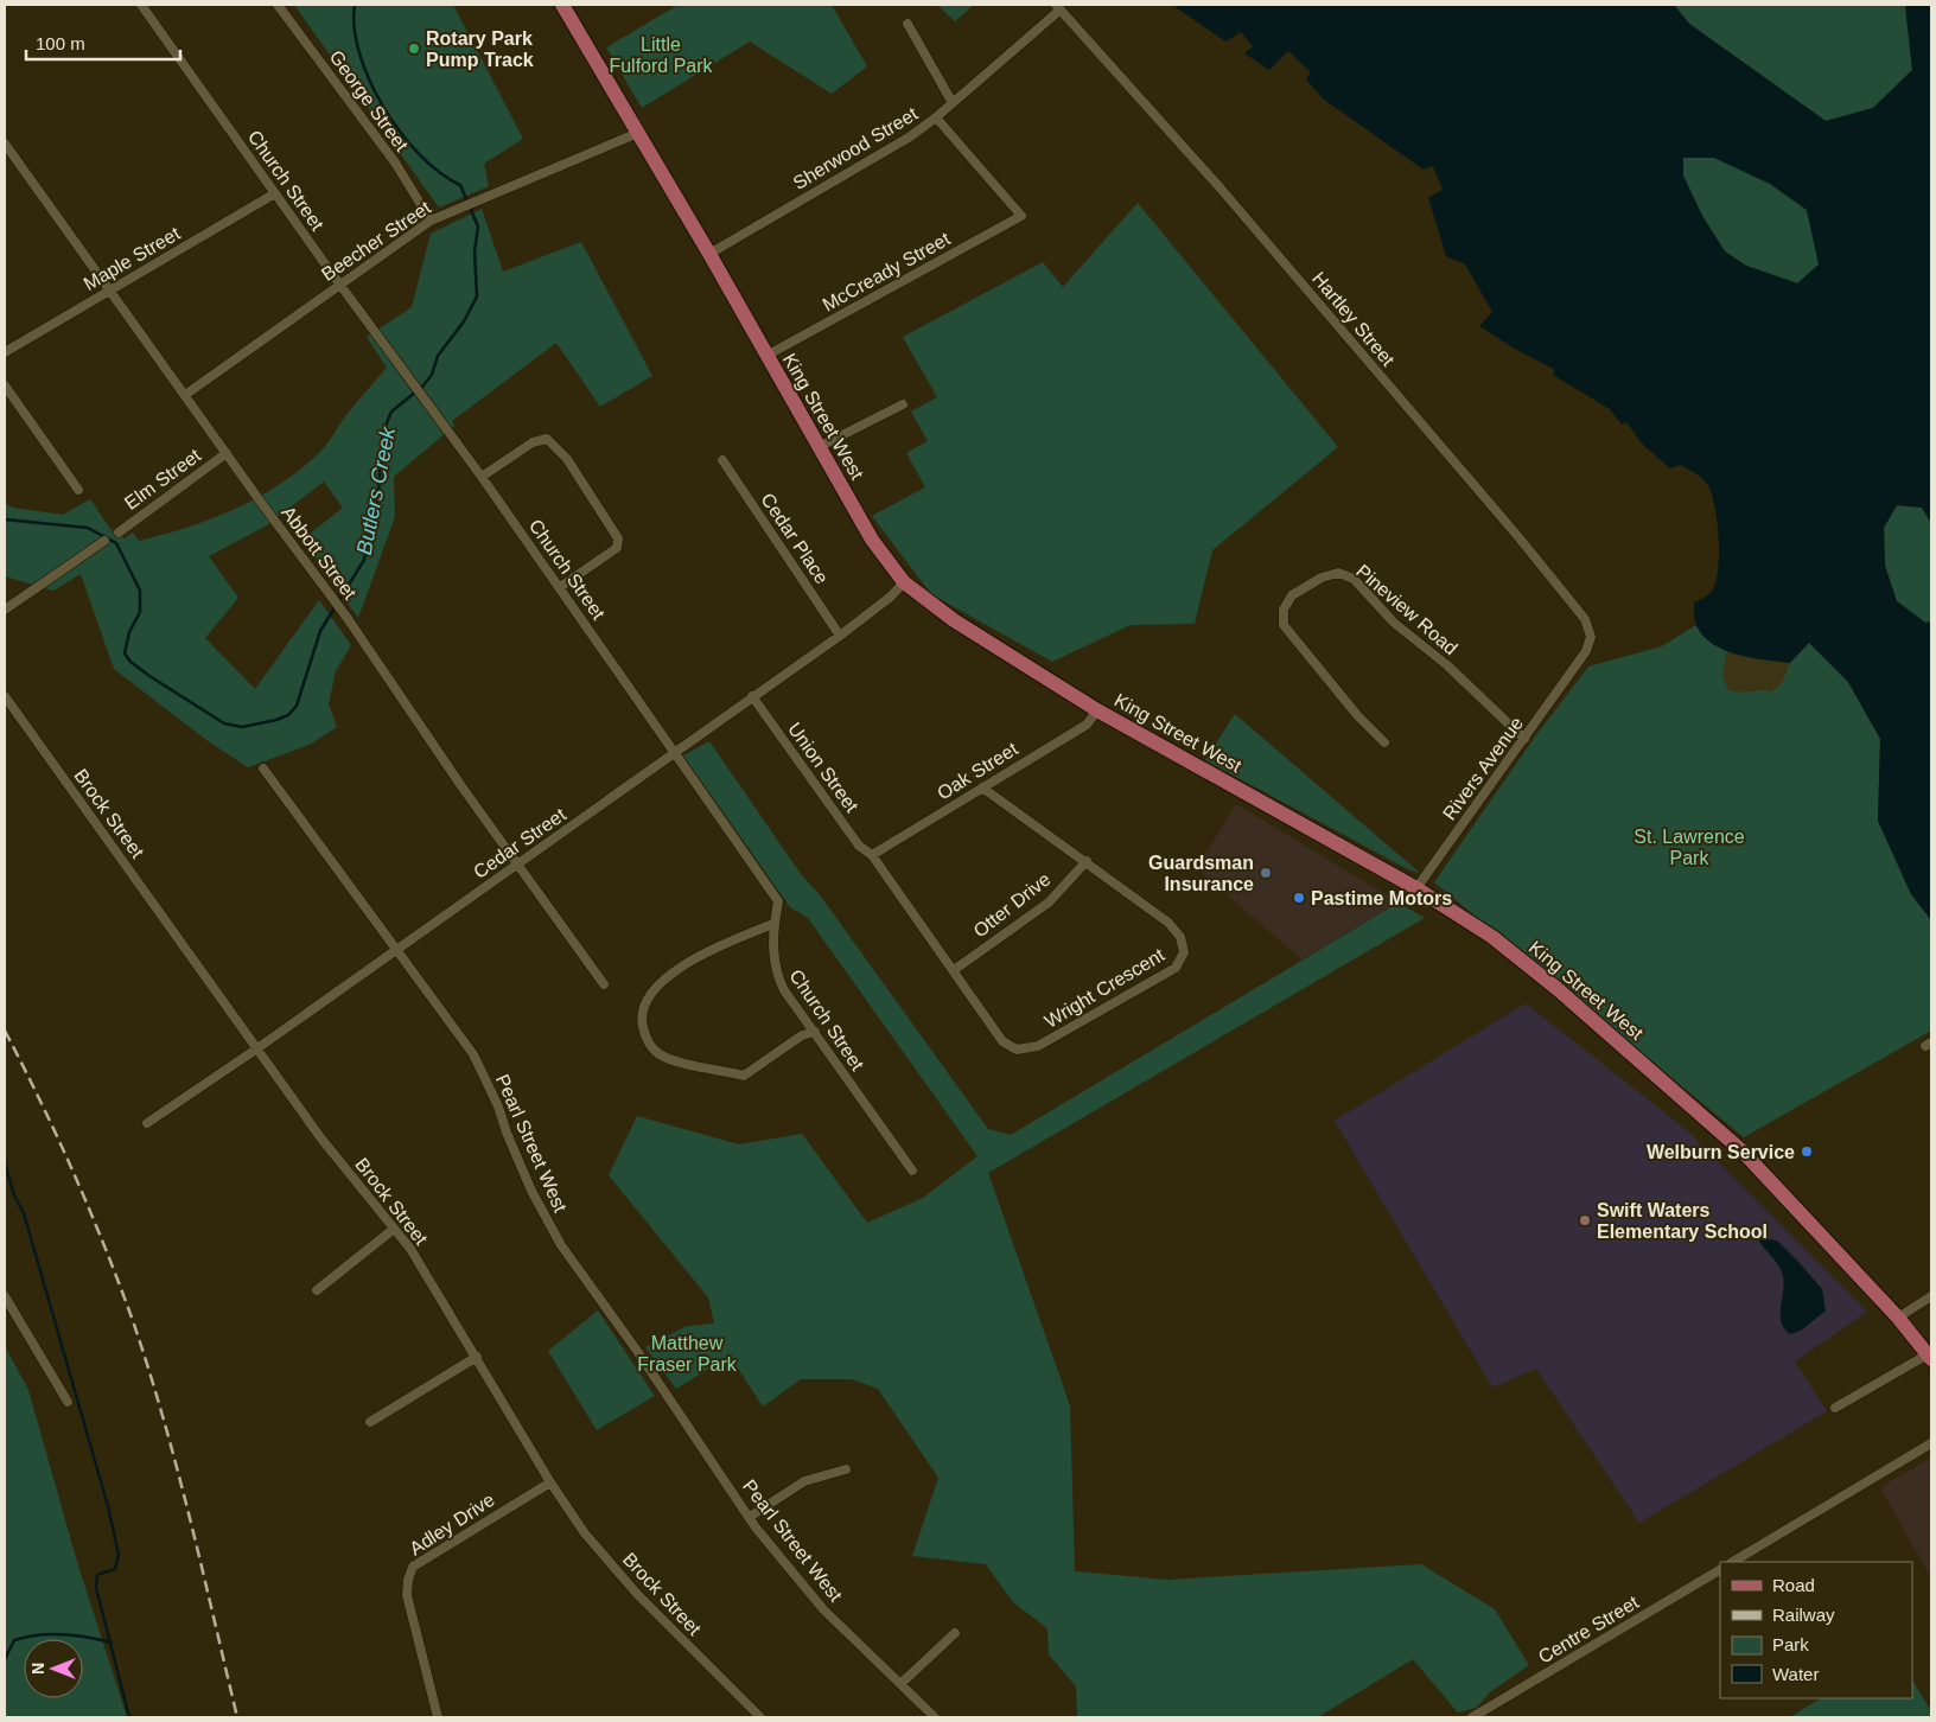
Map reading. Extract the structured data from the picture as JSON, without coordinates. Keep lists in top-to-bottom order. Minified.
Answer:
{"streets":{"main road":["King Street West"],"street":["George Street","Sherwood Street","Church Street","Beecher Street","Maple Street","McCready Street","Hartley Street","Elm Street","Cedar Place","Abbott Street","Pineview Road","Union Street","Rivers Avenue","Oak Street","Brock Street","Cedar Street","Otter Drive","Wright Crescent","Pearl Street West","Adley Drive","Centre Street"]},"crossings":[["George Street","Beecher Street"],["Sherwood Street","McCready Street"],["Sherwood Street","Hartley Street"],["Sherwood Street","King Street West"],["Church Street","Beecher Street"],["Church Street","Maple Street"],["Church Street","Cedar Street"],["Beecher Street","King Street West"],["Beecher Street","Abbott Street"],["Maple Street","Abbott Street"],["McCready Street","King Street West"],["Hartley Street","Rivers Avenue"],["King Street West","Rivers Avenue"],["King Street West","Oak Street"],["King Street West","Cedar Street"],["Elm Street","Abbott Street"],["Cedar Place","Cedar Street"],["Abbott Street","Cedar Street"],["Pineview Road","Rivers Avenue"],["Union Street","Oak Street"],["Union Street","Cedar Street"],["Union Street","Wright Crescent"],["Oak Street","Wright Crescent"],["Brock Street","Cedar Street"],["Brock Street","Adley Drive"],["Cedar Street","Pearl Street West"],["Otter Drive","Wright Crescent"]],"water":["Butlers Creek"],"parks":["Little Fulford Park","St. Lawrence Park","Matthew Fraser Park"],"places":["Rotary Park Pump Track","Guardsman Insurance","Pastime Motors","Welburn Service","Swift Waters Elementary School"],"legend":["Road","Railway","Park","Water"],"scale_bar":"100 m","north":"left"}
